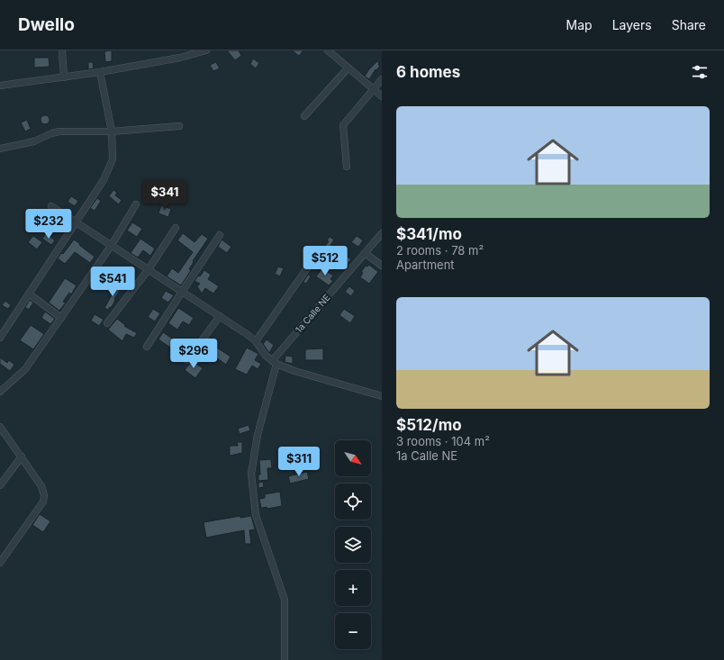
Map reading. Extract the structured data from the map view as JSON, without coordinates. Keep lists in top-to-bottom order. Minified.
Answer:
{"streets":{"street":["1a Calle NE"]},"north":"bottom right","page":{"header":"Dwello","nav":["Map","Layers","Share"],"heading":"6 homes","list":[{"name":"$341/mo","note":"2 rooms · 78 m² · Apartment"},{"name":"$512/mo","note":"3 rooms · 104 m² · 1a Calle NE"}],"price":["$341","$232","$512","$541","$296","$311"],"map_buttons":["+","−"]}}
